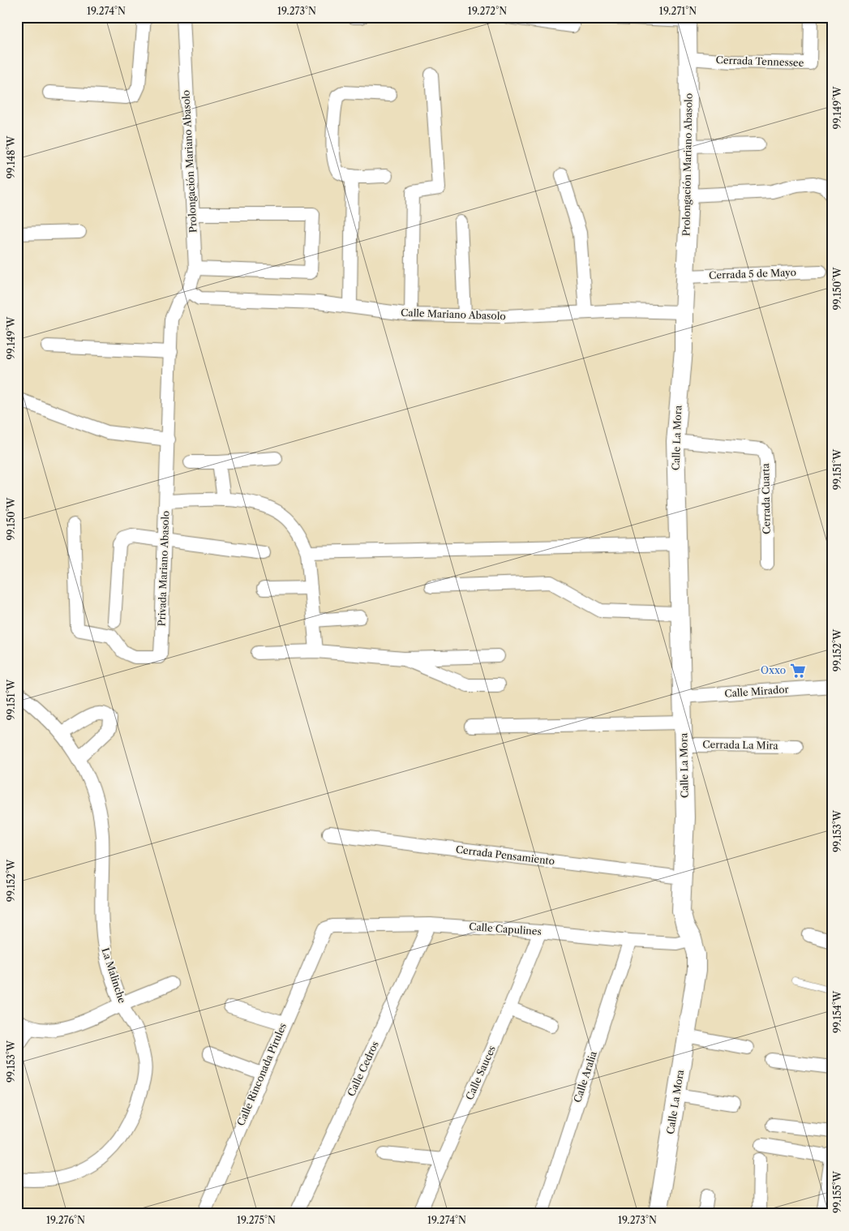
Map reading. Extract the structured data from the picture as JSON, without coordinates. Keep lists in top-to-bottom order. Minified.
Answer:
{"streets":{"street":["Cerrada Tennessee","Prolongación Mariano Abasolo","Cerrada 5 de Mayo","Calle Mariano Abasolo","Calle La Mora","Cerrada Cuarta","Privada Mariano Abasolo","Calle Mirador","Cerrada La Mira","Cerrada Pensamiento","Calle Capulines","La Malinche","Calle Cedros","Calle Sauces","Calle Rinconada Pirules","Calle Aralia"]},"crossings":[["Cerrada Tennessee","Prolongación Mariano Abasolo"],["Prolongación Mariano Abasolo","Cerrada 5 de Mayo"],["Prolongación Mariano Abasolo","Calle Mariano Abasolo"],["Prolongación Mariano Abasolo","Calle La Mora"],["Prolongación Mariano Abasolo","Privada Mariano Abasolo"],["Calle Mariano Abasolo","Calle La Mora"],["Calle Mariano Abasolo","Privada Mariano Abasolo"],["Calle La Mora","Cerrada Cuarta"],["Calle La Mora","Calle Mirador"],["Calle La Mora","Cerrada La Mira"],["Calle La Mora","Cerrada Pensamiento"],["Calle La Mora","Calle Capulines"],["Calle Capulines","Calle Cedros"],["Calle Capulines","Calle Sauces"],["Calle Capulines","Calle Rinconada Pirules"],["Calle Capulines","Calle Aralia"]],"places":{"supermarket":["Oxxo"]},"coordinates":["19.274°N","19.273°N","19.272°N","19.271°N","99.149°W","99.148°W","99.150°W","99.151°W","99.152°W","99.153°W","99.154°W","99.155°W","19.276°N","19.275°N"]}
